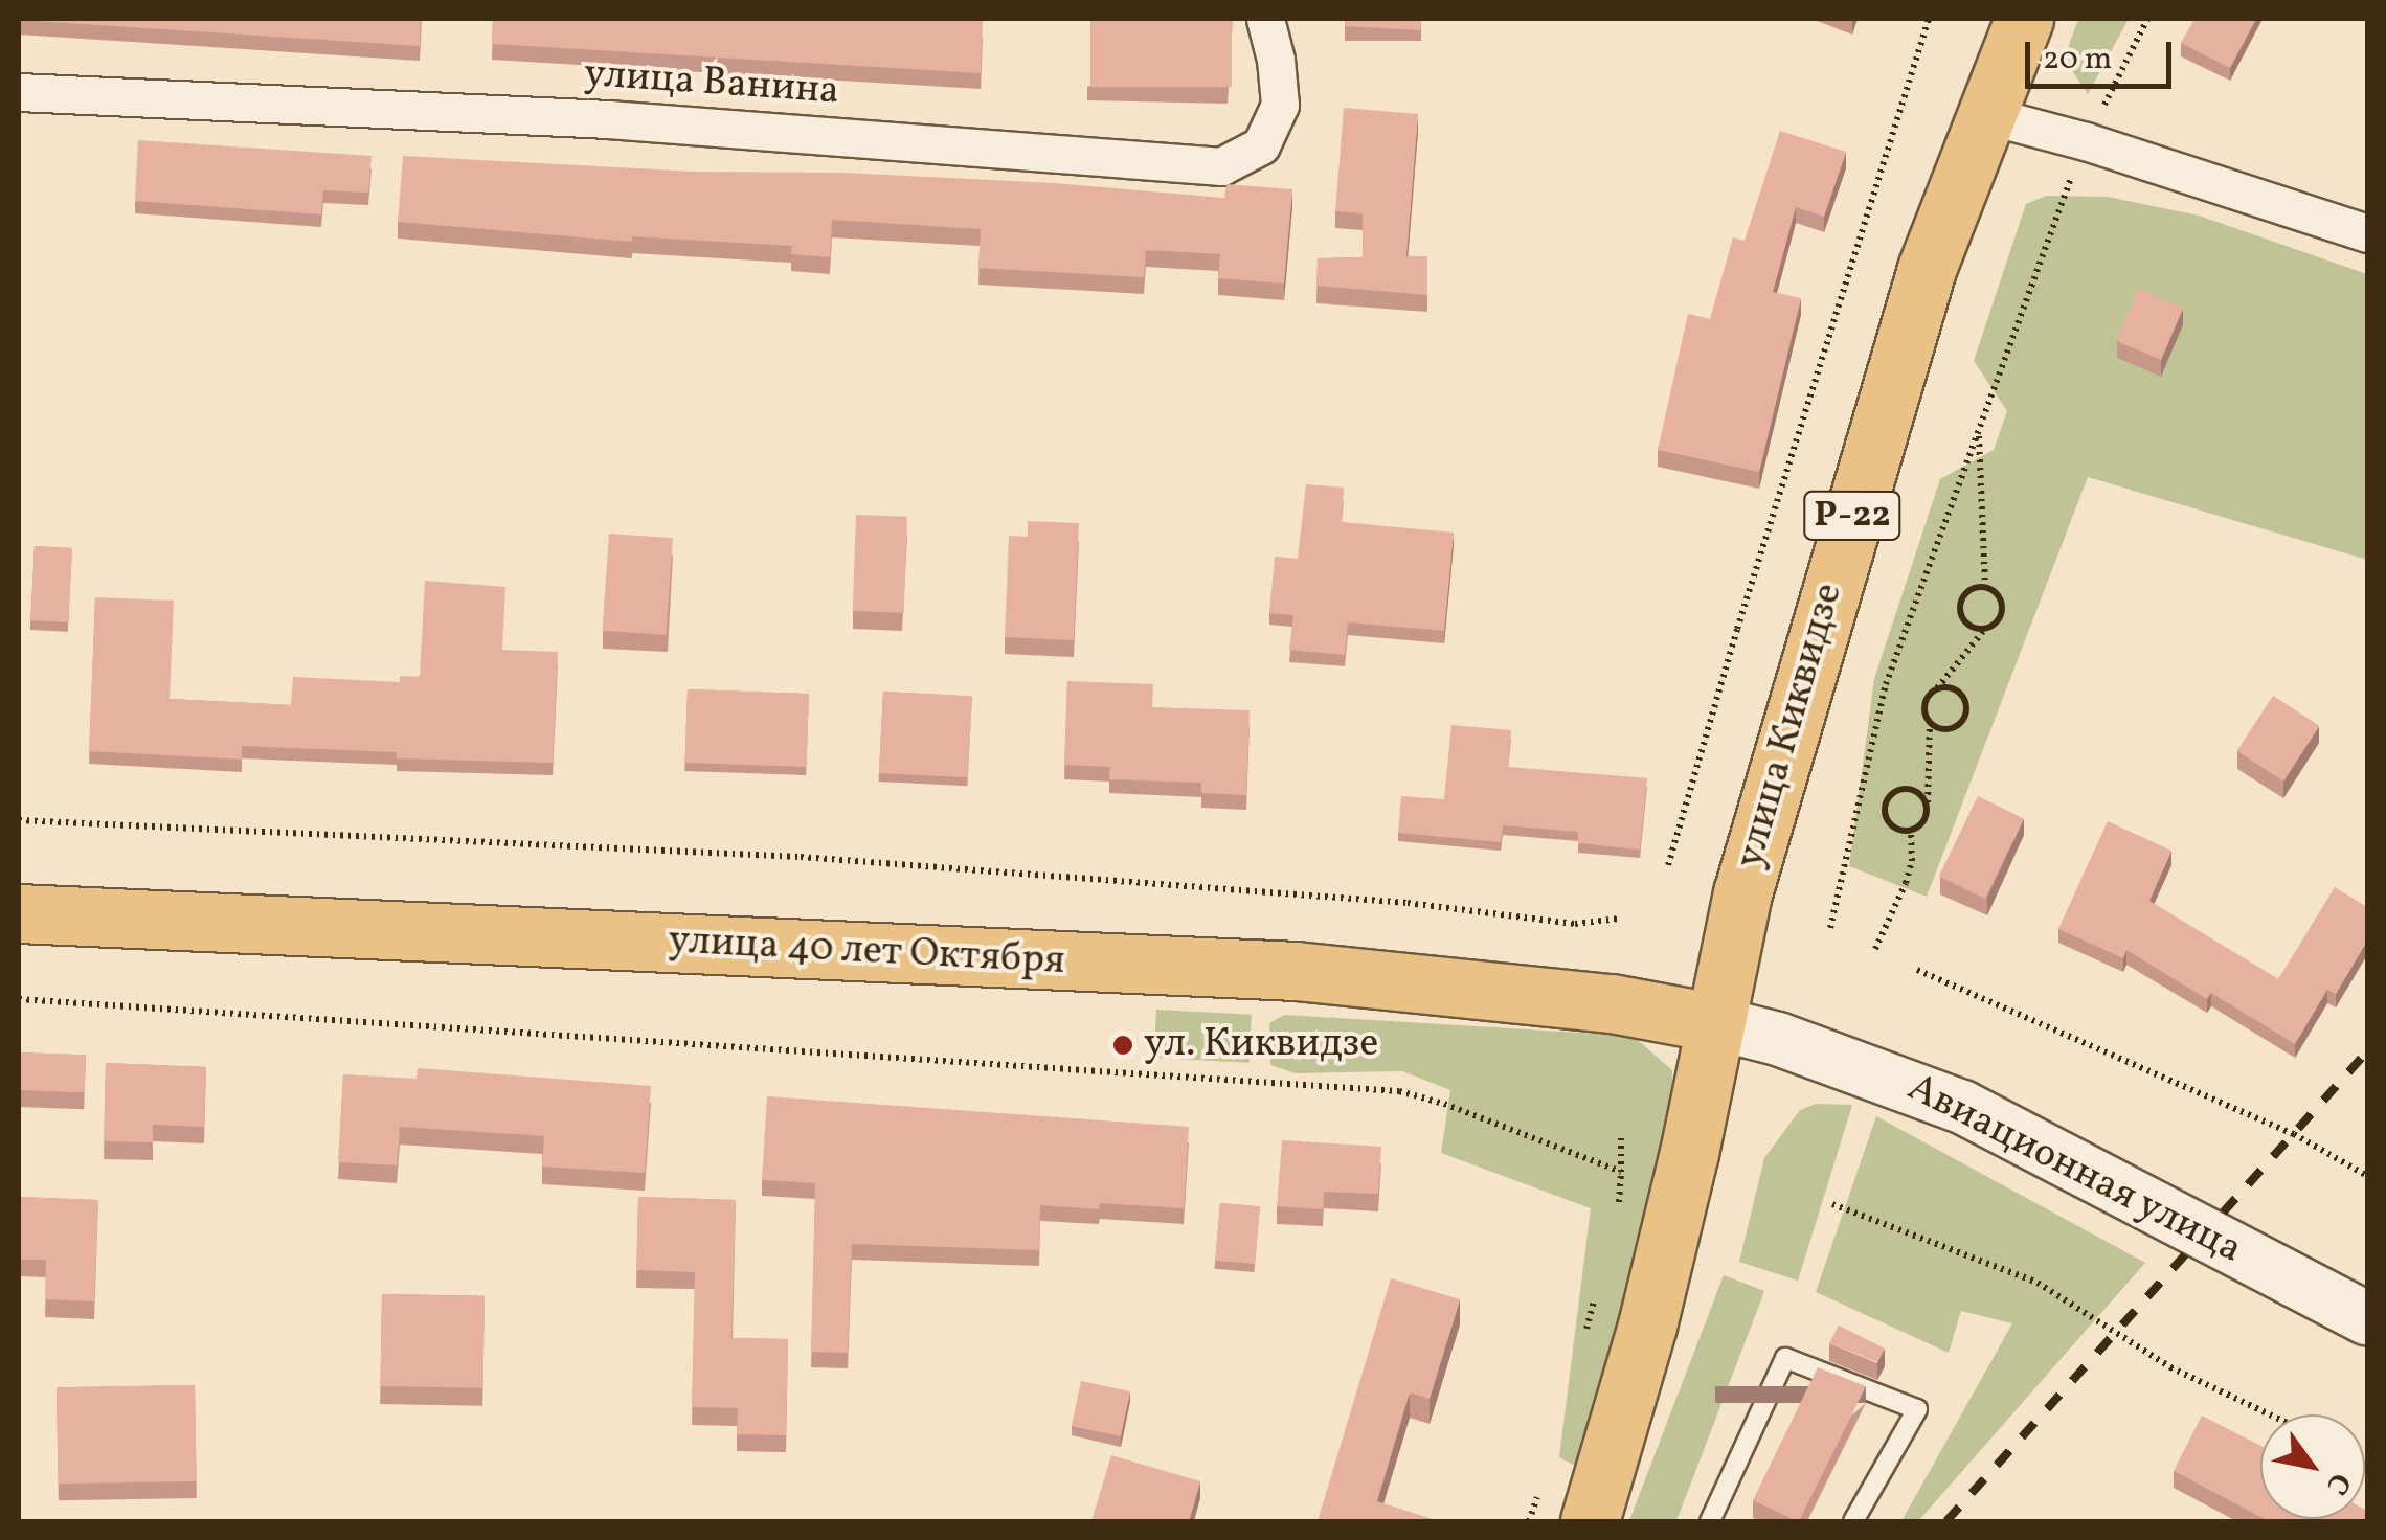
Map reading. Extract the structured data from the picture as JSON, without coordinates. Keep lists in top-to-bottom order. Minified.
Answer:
{"streets":{"main road":["Р-22","улица Киквидзе","улица 40 лет Октября","Авиационная улица"],"street":["улица Ванина"]},"crossings":[["улица Киквидзе","улица 40 лет Октября"],["улица Киквидзе","Авиационная улица"],["улица 40 лет Октября","Авиационная улица"]],"places":["ул. Киквидзе"],"scale_bar":"20 m","north":"bottom right"}
